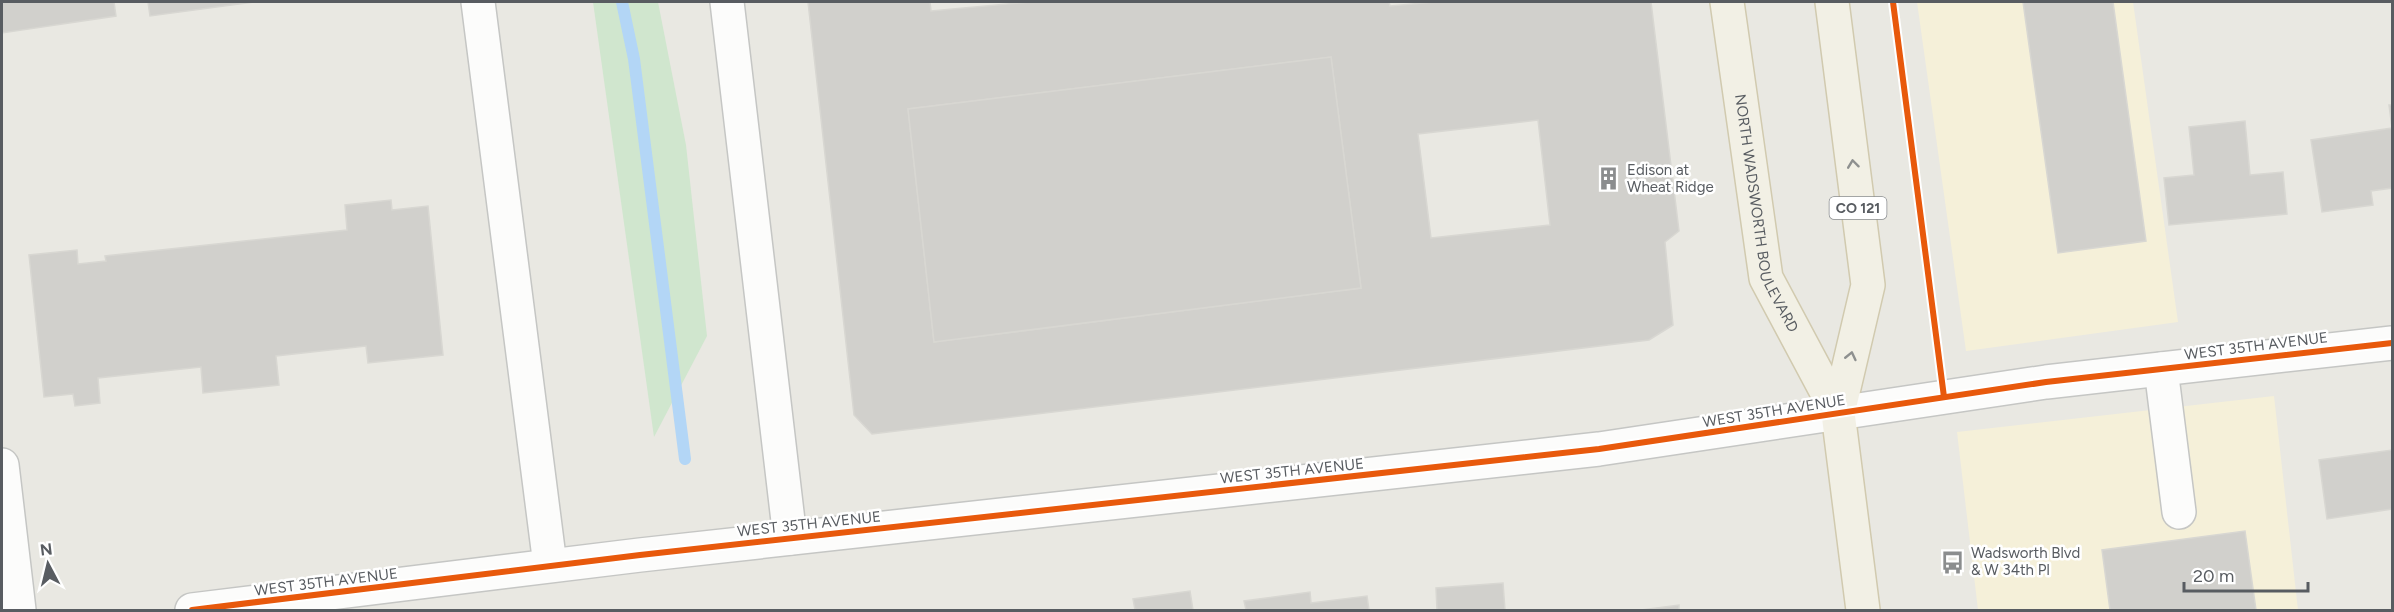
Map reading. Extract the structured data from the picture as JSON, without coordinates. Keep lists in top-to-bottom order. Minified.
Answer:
{"streets":{"main road":["CO 121","NORTH WADSWORTH BOULEVARD"],"street":["WEST 35TH AVENUE"]},"crossings":[["NORTH WADSWORTH BOULEVARD","WEST 35TH AVENUE"]],"places":{"building":["Edison at Wheat Ridge"],"bus stop":["Wadsworth Blvd & W 34th Pl"]},"scale_bar":"20 m","north":"top"}
